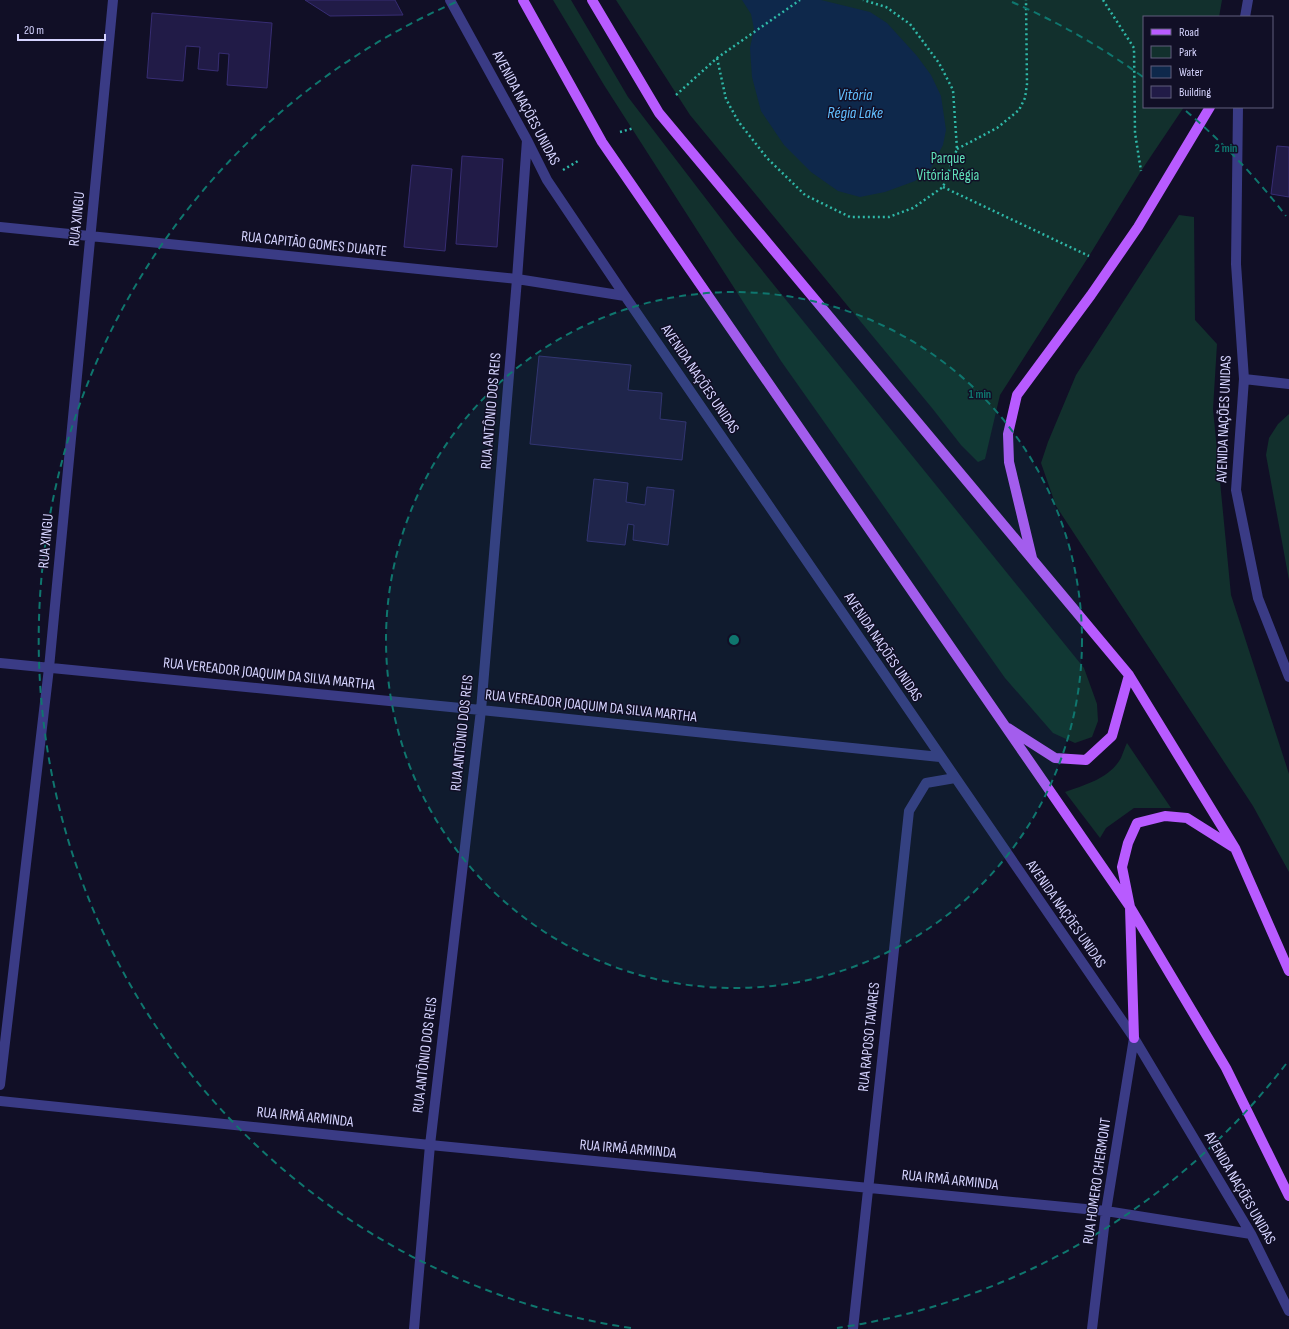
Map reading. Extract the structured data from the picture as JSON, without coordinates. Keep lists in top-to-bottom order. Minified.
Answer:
{"streets":{"street":["AVENIDA NAÇÕES UNIDAS","RUA XINGU","RUA CAPITÃO GOMES DUARTE","RUA ANTÔNIO DOS REIS","RUA VEREADOR JOAQUIM DA SILVA MARTHA","RUA RAPOSO TAVARES","RUA IRMÃ ARMINDA","RUA HOMERO CHERMONT"]},"crossings":[["AVENIDA NAÇÕES UNIDAS","RUA CAPITÃO GOMES DUARTE"],["AVENIDA NAÇÕES UNIDAS","RUA ANTÔNIO DOS REIS"],["AVENIDA NAÇÕES UNIDAS","RUA VEREADOR JOAQUIM DA SILVA MARTHA"],["AVENIDA NAÇÕES UNIDAS","RUA RAPOSO TAVARES"],["AVENIDA NAÇÕES UNIDAS","RUA IRMÃ ARMINDA"],["AVENIDA NAÇÕES UNIDAS","RUA HOMERO CHERMONT"],["RUA XINGU","RUA CAPITÃO GOMES DUARTE"],["RUA XINGU","RUA VEREADOR JOAQUIM DA SILVA MARTHA"],["RUA CAPITÃO GOMES DUARTE","RUA ANTÔNIO DOS REIS"],["RUA ANTÔNIO DOS REIS","RUA VEREADOR JOAQUIM DA SILVA MARTHA"],["RUA ANTÔNIO DOS REIS","RUA IRMÃ ARMINDA"],["RUA RAPOSO TAVARES","RUA IRMÃ ARMINDA"],["RUA IRMÃ ARMINDA","RUA HOMERO CHERMONT"]],"water":["Vitória Régia Lake"],"parks":["Parque Vitória Régia"],"legend":["Road","Park","Water","Building"],"scale_bar":"20 m","rings":["2 min","1 min"]}
